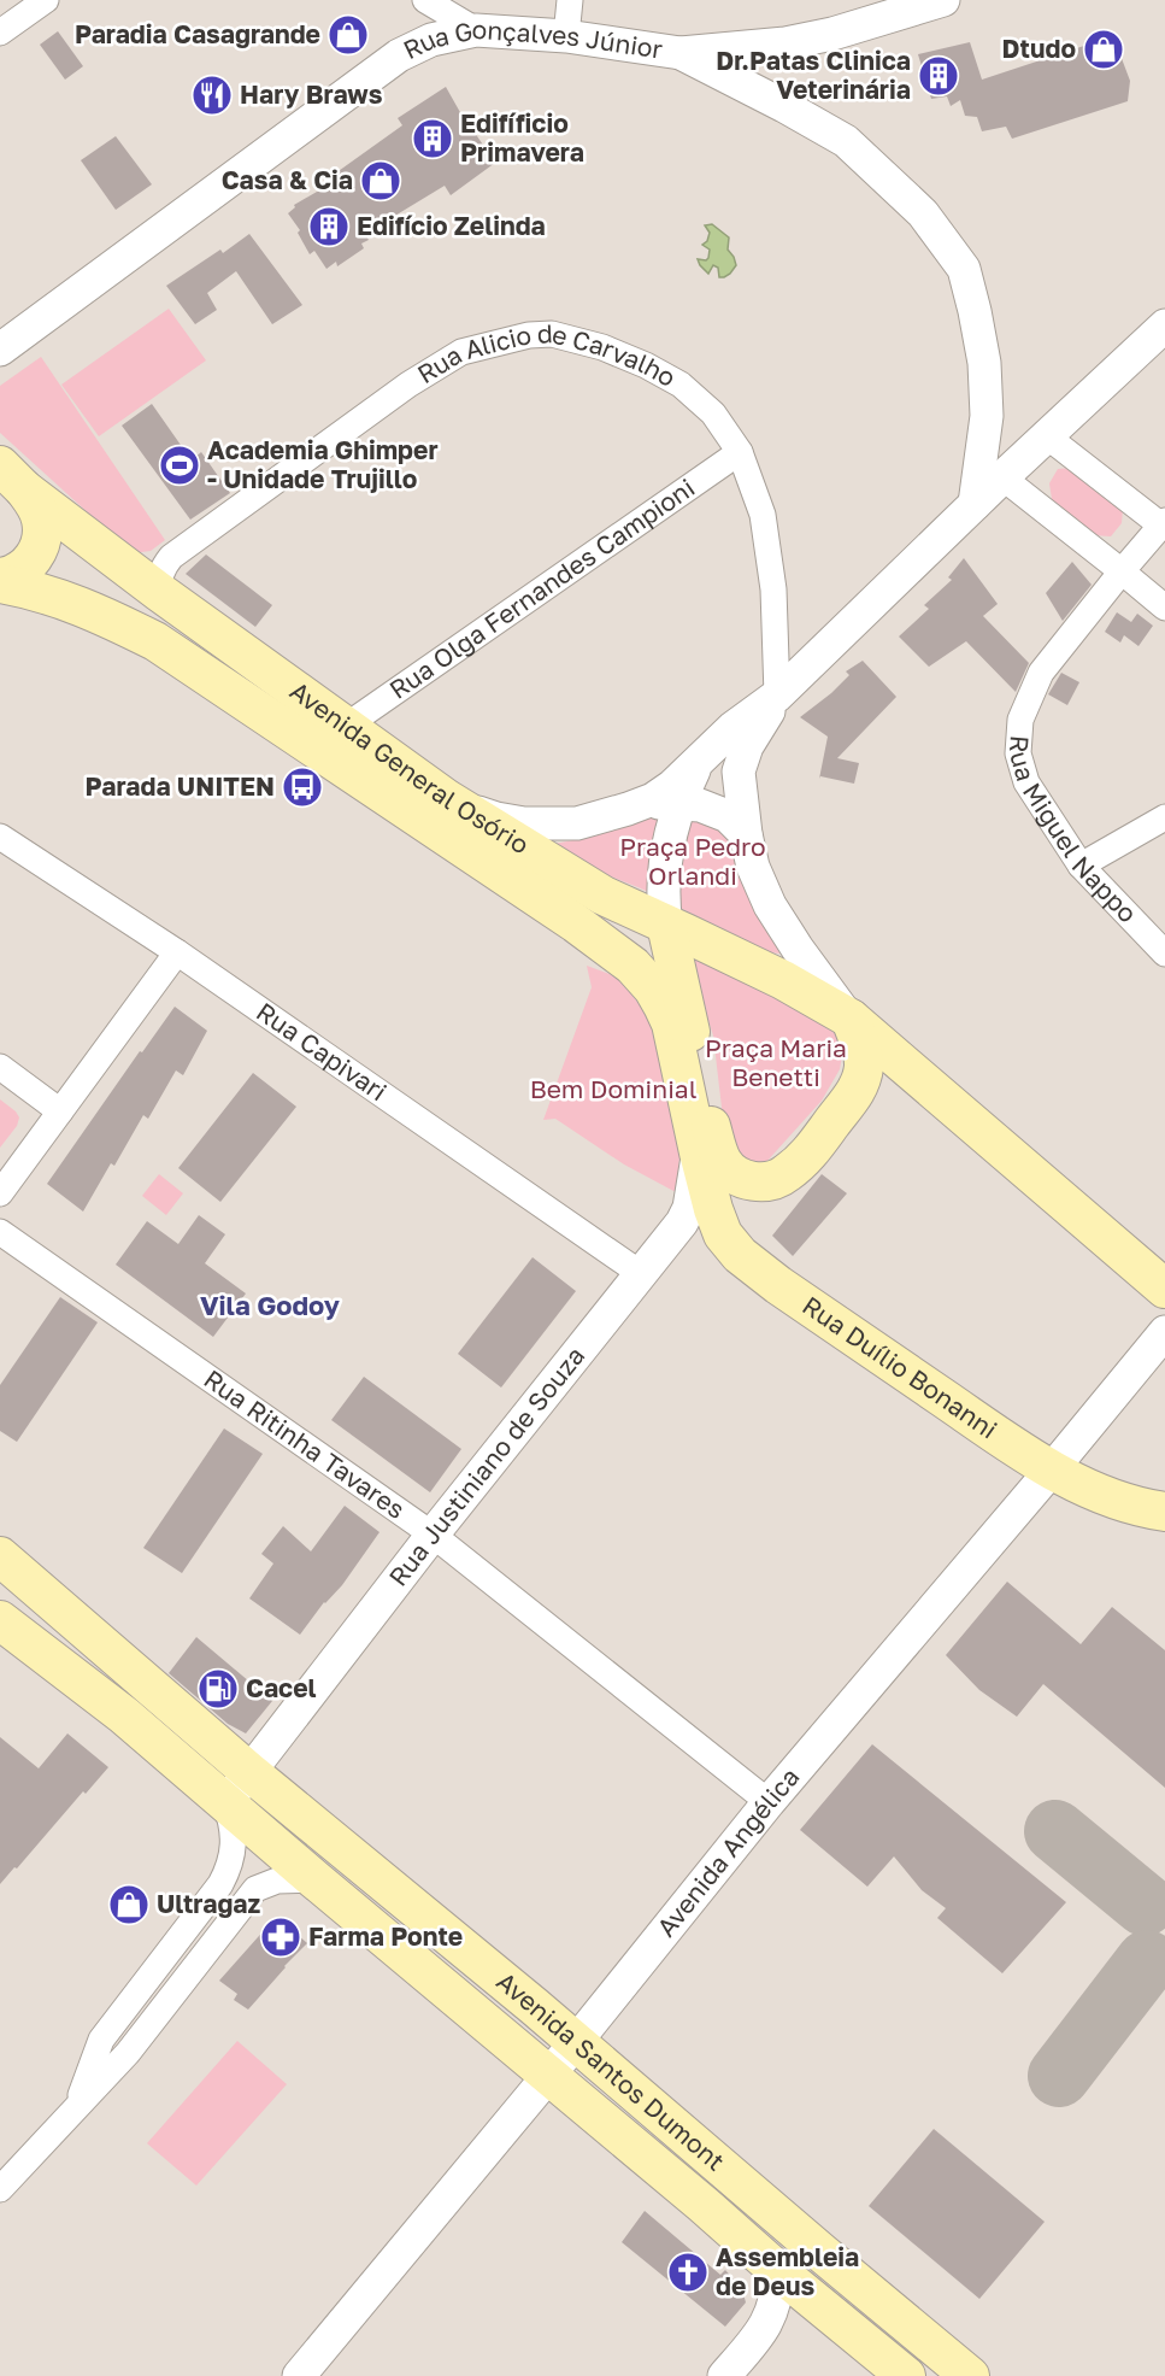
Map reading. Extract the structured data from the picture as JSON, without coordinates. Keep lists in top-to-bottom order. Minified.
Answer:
{"streets":{"main road":["Avenida General Osório","Rua Duílio Bonanni","Avenida Santos Dumont"],"street":["Rua Gonçalves Júnior","Rua Alicio de Carvalho","Rua Olga Fernandes Campioni","Rua Miguel Nappo","Rua Capivari","Rua Ritinha Tavares","Rua Justiniano de Souza","Avenida Angélica"]},"crossings":[["Rua Alicio de Carvalho","Rua Olga Fernandes Campioni"],["Rua Alicio de Carvalho","Avenida General Osório"],["Rua Olga Fernandes Campioni","Avenida General Osório"],["Avenida General Osório","Rua Duílio Bonanni"],["Avenida General Osório","Rua Justiniano de Souza"],["Rua Capivari","Rua Justiniano de Souza"],["Rua Duílio Bonanni","Rua Justiniano de Souza"],["Rua Duílio Bonanni","Avenida Angélica"],["Rua Ritinha Tavares","Rua Justiniano de Souza"],["Rua Ritinha Tavares","Avenida Angélica"],["Rua Justiniano de Souza","Avenida Santos Dumont"],["Avenida Angélica","Avenida Santos Dumont"]],"districts":["Vila Godoy"],"parks":["Praça Pedro Orlandi","Praça Maria Benetti","Bem Dominial"],"places":{"shop":["Paradia Casagrande","Dtudo","Casa & Cia","Ultragaz"],"building":["Dr.Patas Clinica Veterinária","Edifíficio Primavera","Edifício Zelinda"],"restaurant":["Hary Braws"],"sports":["Academia Ghimper - Unidade Trujillo"],"bus stop":["Parada UNITEN"],"fuel station":["Cacel"],"pharmacy":["Farma Ponte"],"church":["Assembleia de Deus"]}}
